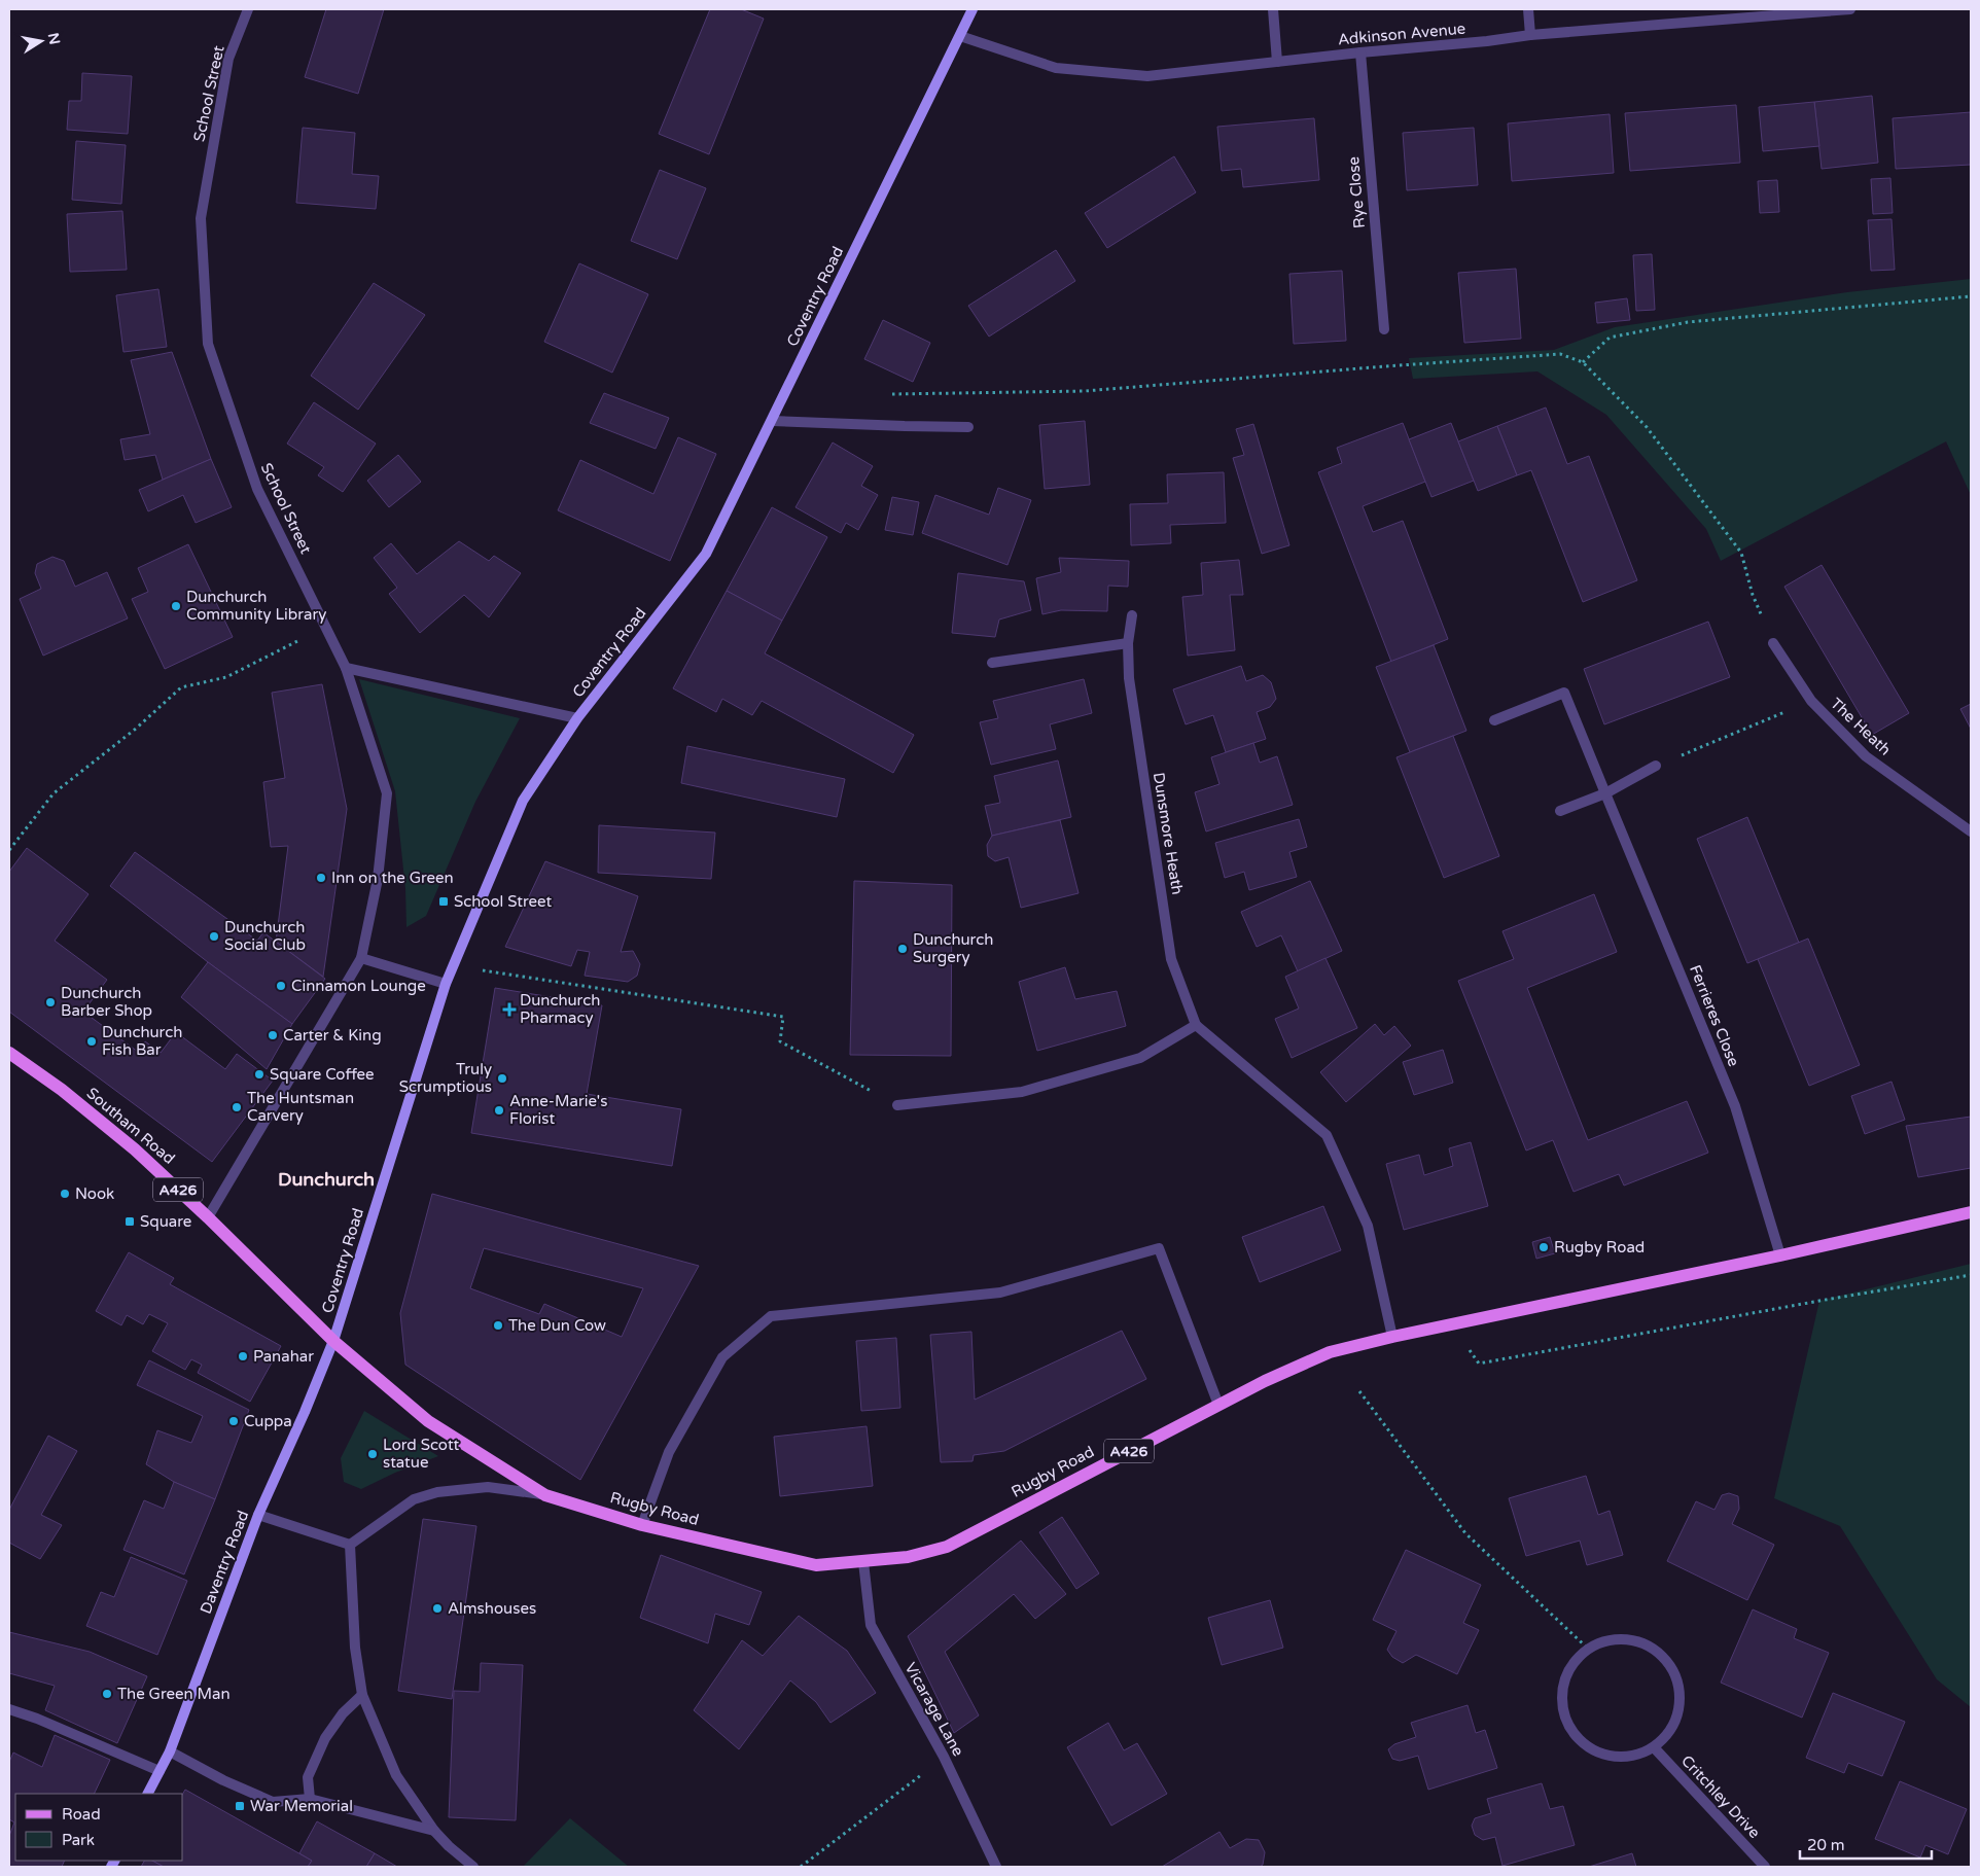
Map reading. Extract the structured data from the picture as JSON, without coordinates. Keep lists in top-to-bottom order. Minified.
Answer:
{"streets":{"main road":["Coventry Road","Southam Road","A426","Rugby Road","Daventry Road"],"street":["Adkinson Avenue","School Street","Rye Close","The Heath","Dunsmore Heath","Ferrieres Close","Vicarage Lane","Critchley Drive"]},"crossings":[["Adkinson Avenue","Rye Close"],["Adkinson Avenue","Coventry Road"],["School Street","Southam Road"],["Coventry Road","Southam Road"],["Coventry Road","Rugby Road"],["Coventry Road","Daventry Road"],["Dunsmore Heath","Rugby Road"],["Ferrieres Close","Rugby Road"],["Southam Road","Rugby Road"],["Southam Road","Daventry Road"],["Rugby Road","Daventry Road"],["Rugby Road","Vicarage Lane"]],"districts":["Dunchurch"],"places":{"other":["Dunchurch Community Library","Inn on the Green","Dunchurch Social Club","Dunchurch Surgery","Cinnamon Lounge","Dunchurch Barber Shop","Carter & King","Dunchurch Fish Bar","Square Coffee","Truly Scrumptious","The Huntsman Carvery","Anne-Marie's Florist","Nook","Rugby Road","The Dun Cow","Panahar","Cuppa","Lord Scott statue","Almshouses","The Green Man"],"transit":["School Street","Square","War Memorial"],"health":["Dunchurch Pharmacy"]},"legend":["Road","Park"],"scale_bar":"20 m","north":"right"}
